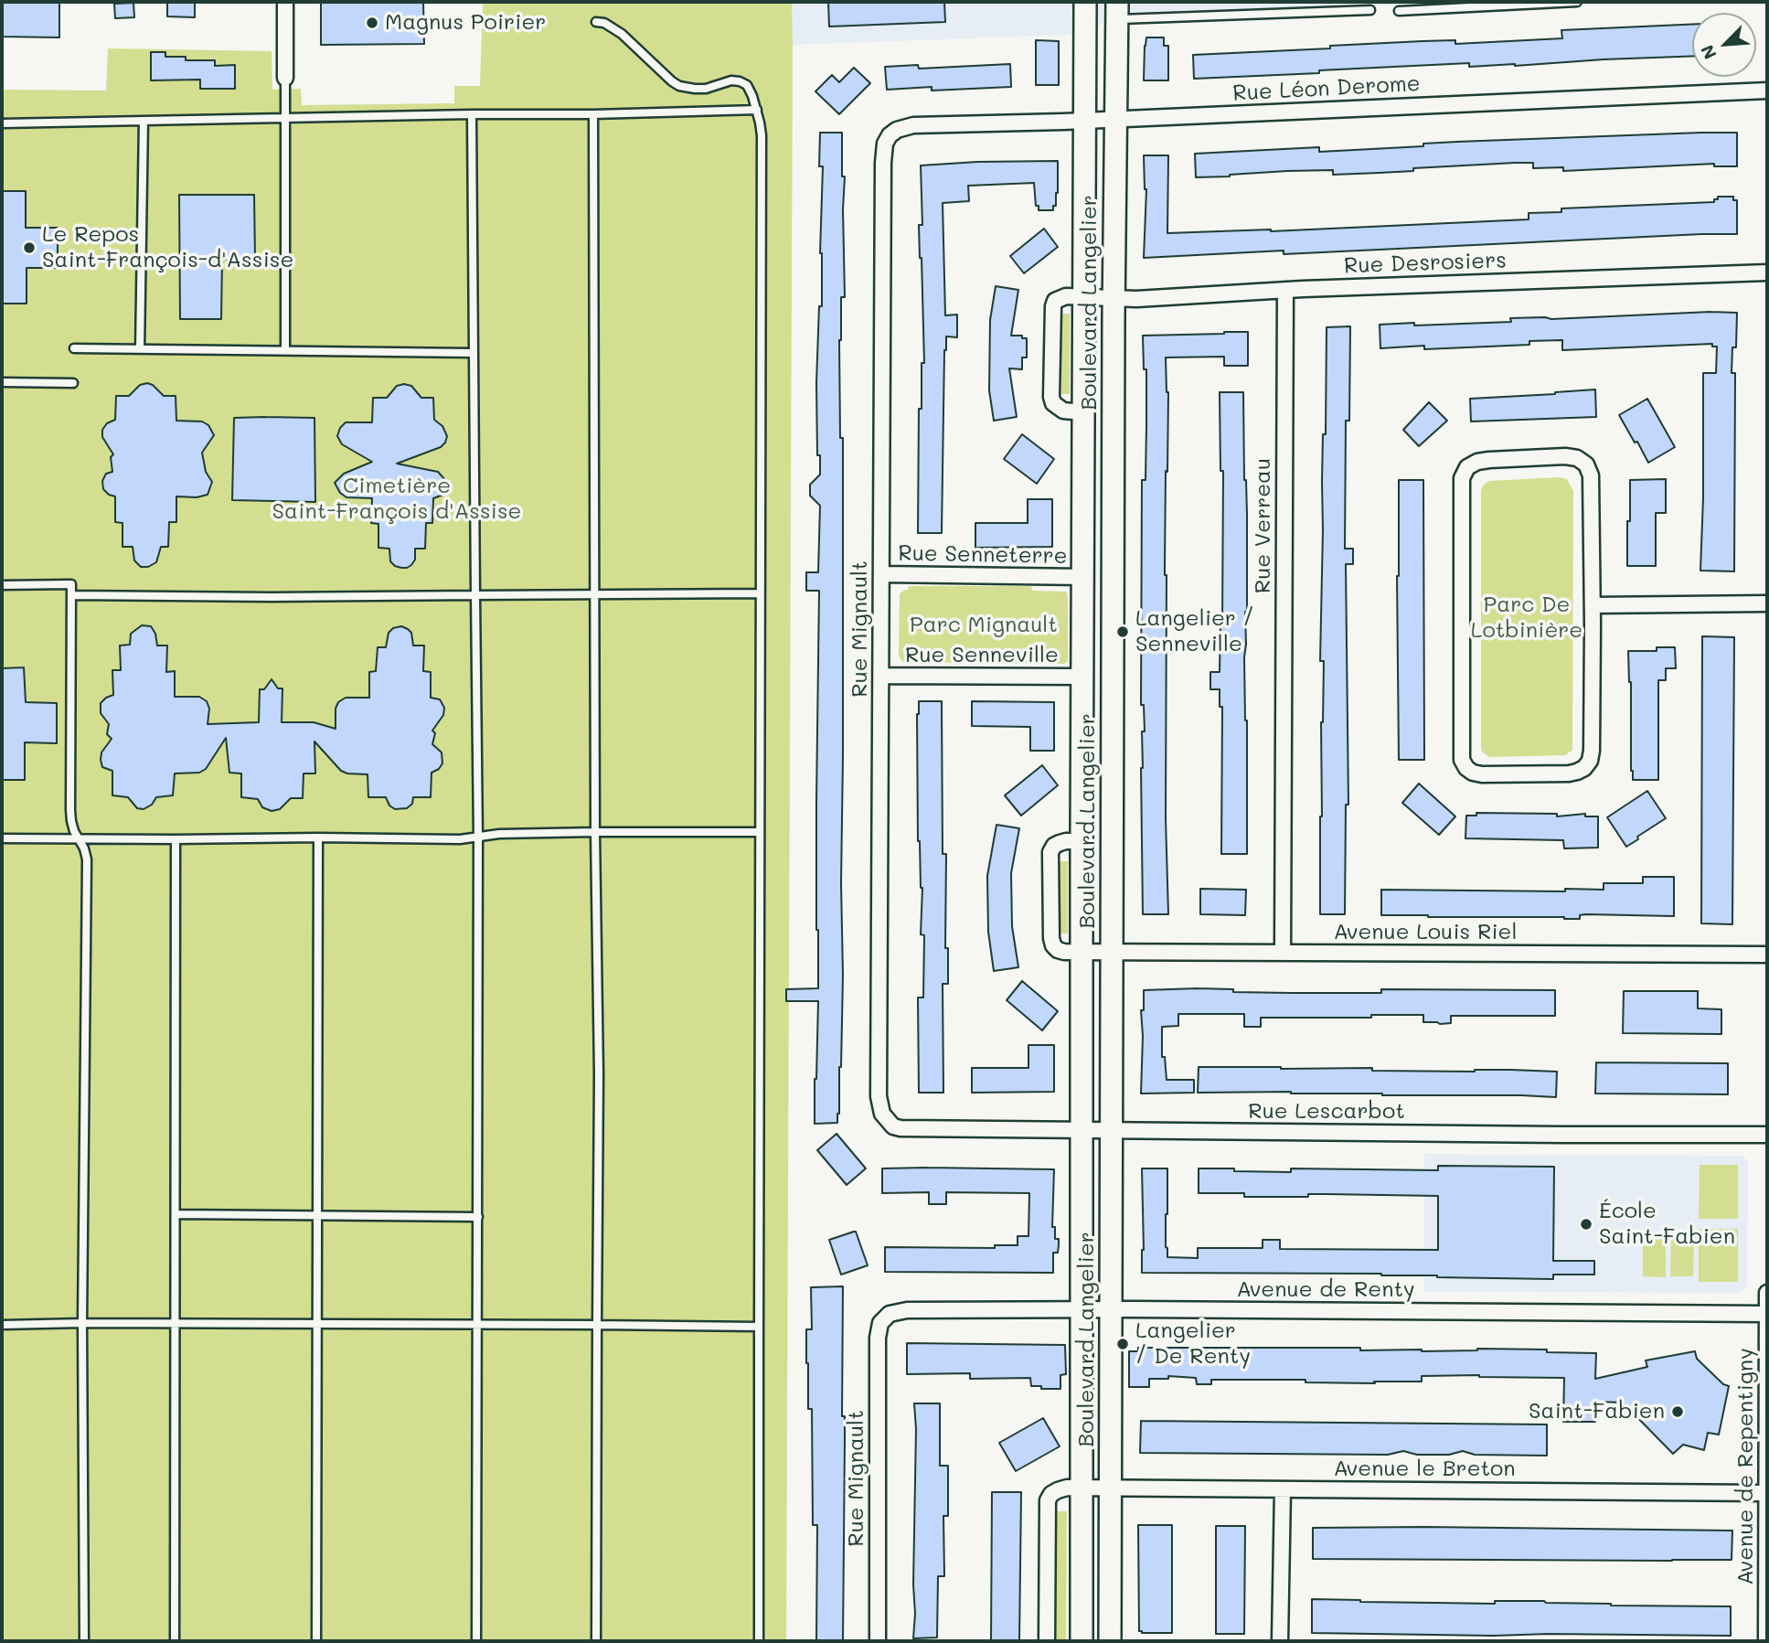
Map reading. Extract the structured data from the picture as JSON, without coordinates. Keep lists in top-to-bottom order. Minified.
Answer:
{"streets":{"main road":["Boulevard Langelier"],"street":["Rue Léon Derome","Rue Desrosiers","Rue Verreau","Rue Senneterre","Rue Mignault","Rue Senneville","Avenue Louis Riel","Rue Lescarbot","Avenue de Renty","Avenue de Repentigny","Avenue le Breton"]},"crossings":[["Rue Léon Derome","Boulevard Langelier"],["Rue Léon Derome","Rue Mignault"],["Rue Desrosiers","Boulevard Langelier"],["Rue Desrosiers","Rue Verreau"],["Boulevard Langelier","Rue Senneterre"],["Boulevard Langelier","Rue Senneville"],["Boulevard Langelier","Avenue Louis Riel"],["Boulevard Langelier","Rue Lescarbot"],["Boulevard Langelier","Avenue de Renty"],["Boulevard Langelier","Avenue le Breton"],["Rue Verreau","Avenue Louis Riel"],["Rue Senneterre","Rue Mignault"],["Rue Mignault","Rue Senneville"],["Rue Mignault","Rue Lescarbot"],["Rue Mignault","Avenue de Renty"],["Avenue de Renty","Avenue de Repentigny"],["Avenue de Repentigny","Avenue le Breton"]],"parks":["Cimetière Saint-François d'Assise","Parc De Lotbinière","Parc Mignault"],"places":["Magnus Poirier","Le Repos Saint-François-d'Assise","Langelier / Senneville","École Saint-Fabien","Langelier / De Renty","Saint-Fabien"],"north":"bottom left"}
